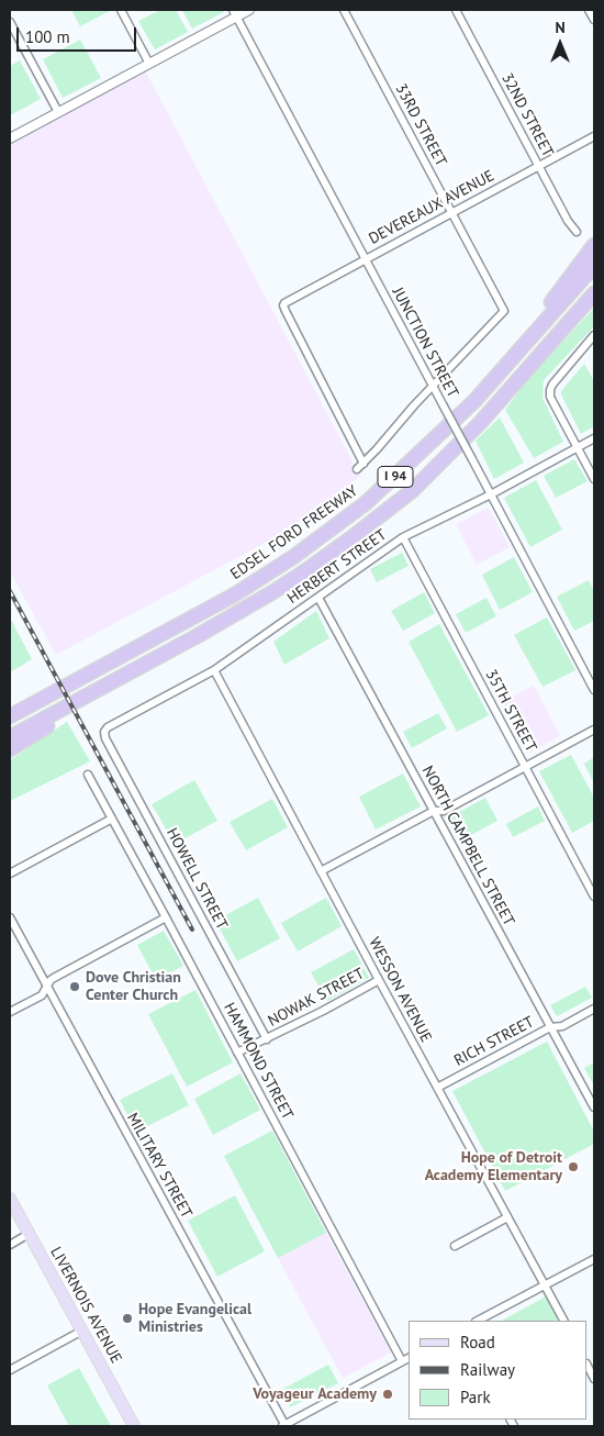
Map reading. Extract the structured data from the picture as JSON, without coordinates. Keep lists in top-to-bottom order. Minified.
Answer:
{"streets":{"highway":["I 94","EDSEL FORD FREEWAY"],"main road":["LIVERNOIS AVENUE"],"street":["32ND STREET","33RD STREET","DEVEREAUX AVENUE","JUNCTION STREET","HERBERT STREET","35TH STREET","NORTH CAMPBELL STREET","HOWELL STREET","WESSON AVENUE","NOWAK STREET","RICH STREET","HAMMOND STREET","MILITARY STREET"]},"crossings":[["32ND STREET","DEVEREAUX AVENUE"],["33RD STREET","DEVEREAUX AVENUE"],["33RD STREET","EDSEL FORD FREEWAY"],["DEVEREAUX AVENUE","JUNCTION STREET"],["DEVEREAUX AVENUE","EDSEL FORD FREEWAY"],["JUNCTION STREET","EDSEL FORD FREEWAY"],["JUNCTION STREET","HERBERT STREET"],["HERBERT STREET","35TH STREET"],["HERBERT STREET","NORTH CAMPBELL STREET"],["HERBERT STREET","HOWELL STREET"],["HERBERT STREET","WESSON AVENUE"],["NORTH CAMPBELL STREET","RICH STREET"],["HOWELL STREET","NOWAK STREET"],["WESSON AVENUE","NOWAK STREET"],["WESSON AVENUE","RICH STREET"],["NOWAK STREET","HAMMOND STREET"]],"places":["Dove Christian Center Church","Hope of Detroit Academy Elementary","Hope Evangelical Ministries","Voyageur Academy"],"legend":["Road","Railway","Park"],"scale_bar":"100 m","north":"top"}
